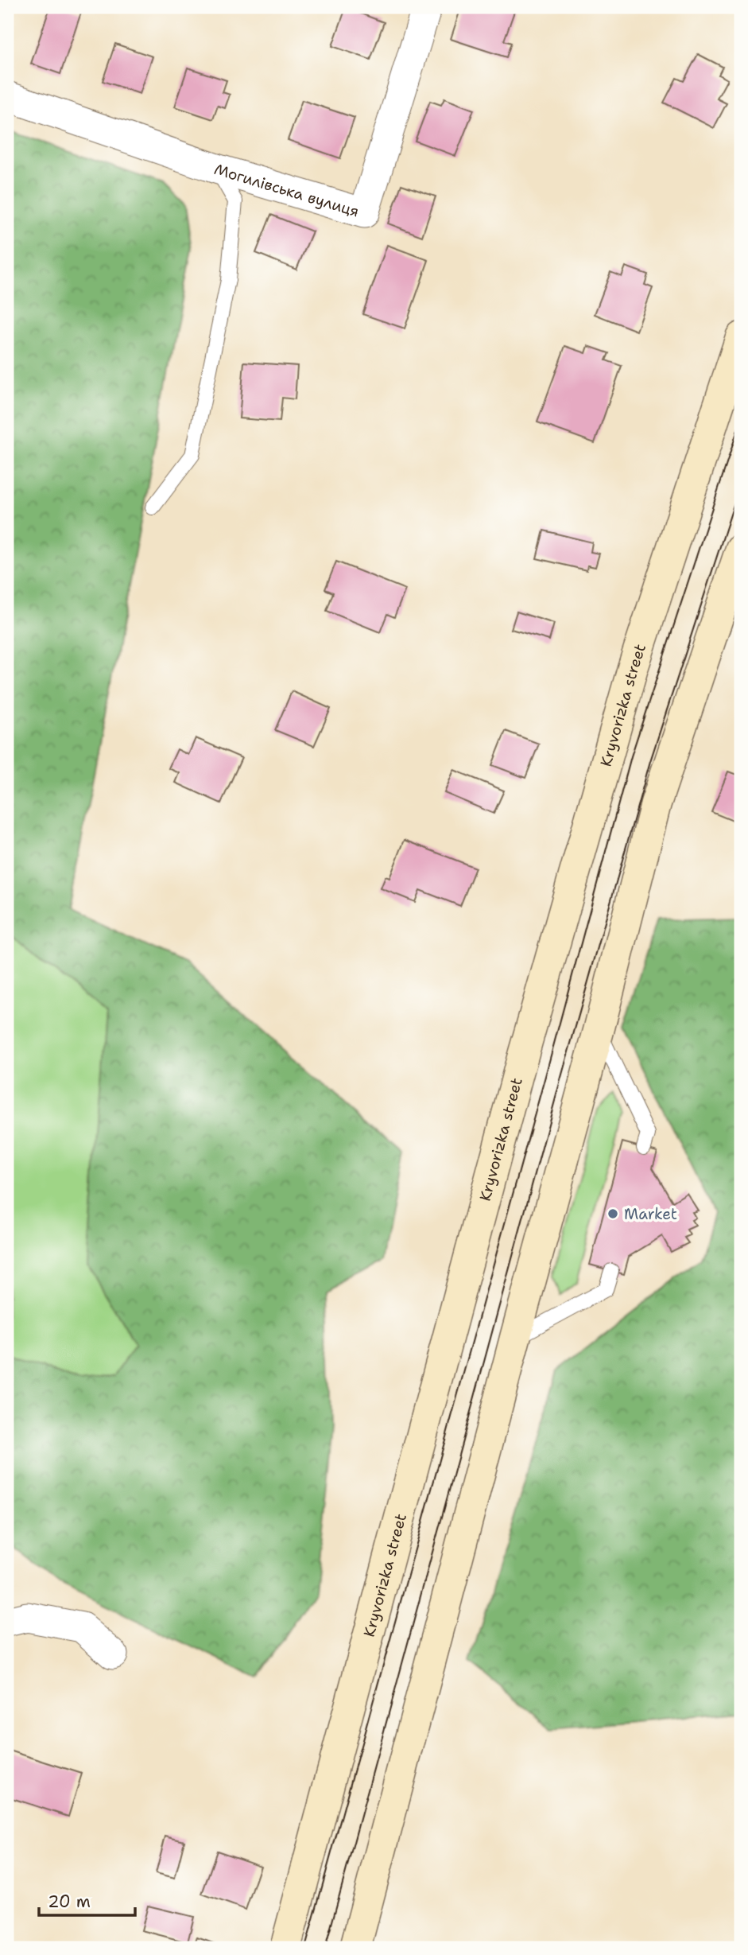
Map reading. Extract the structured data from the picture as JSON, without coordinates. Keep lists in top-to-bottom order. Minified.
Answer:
{"streets":{"main road":["Kryvorizka street"],"street":["Могилівська вулиця"]},"places":["Market"],"scale_bar":"20 m"}
